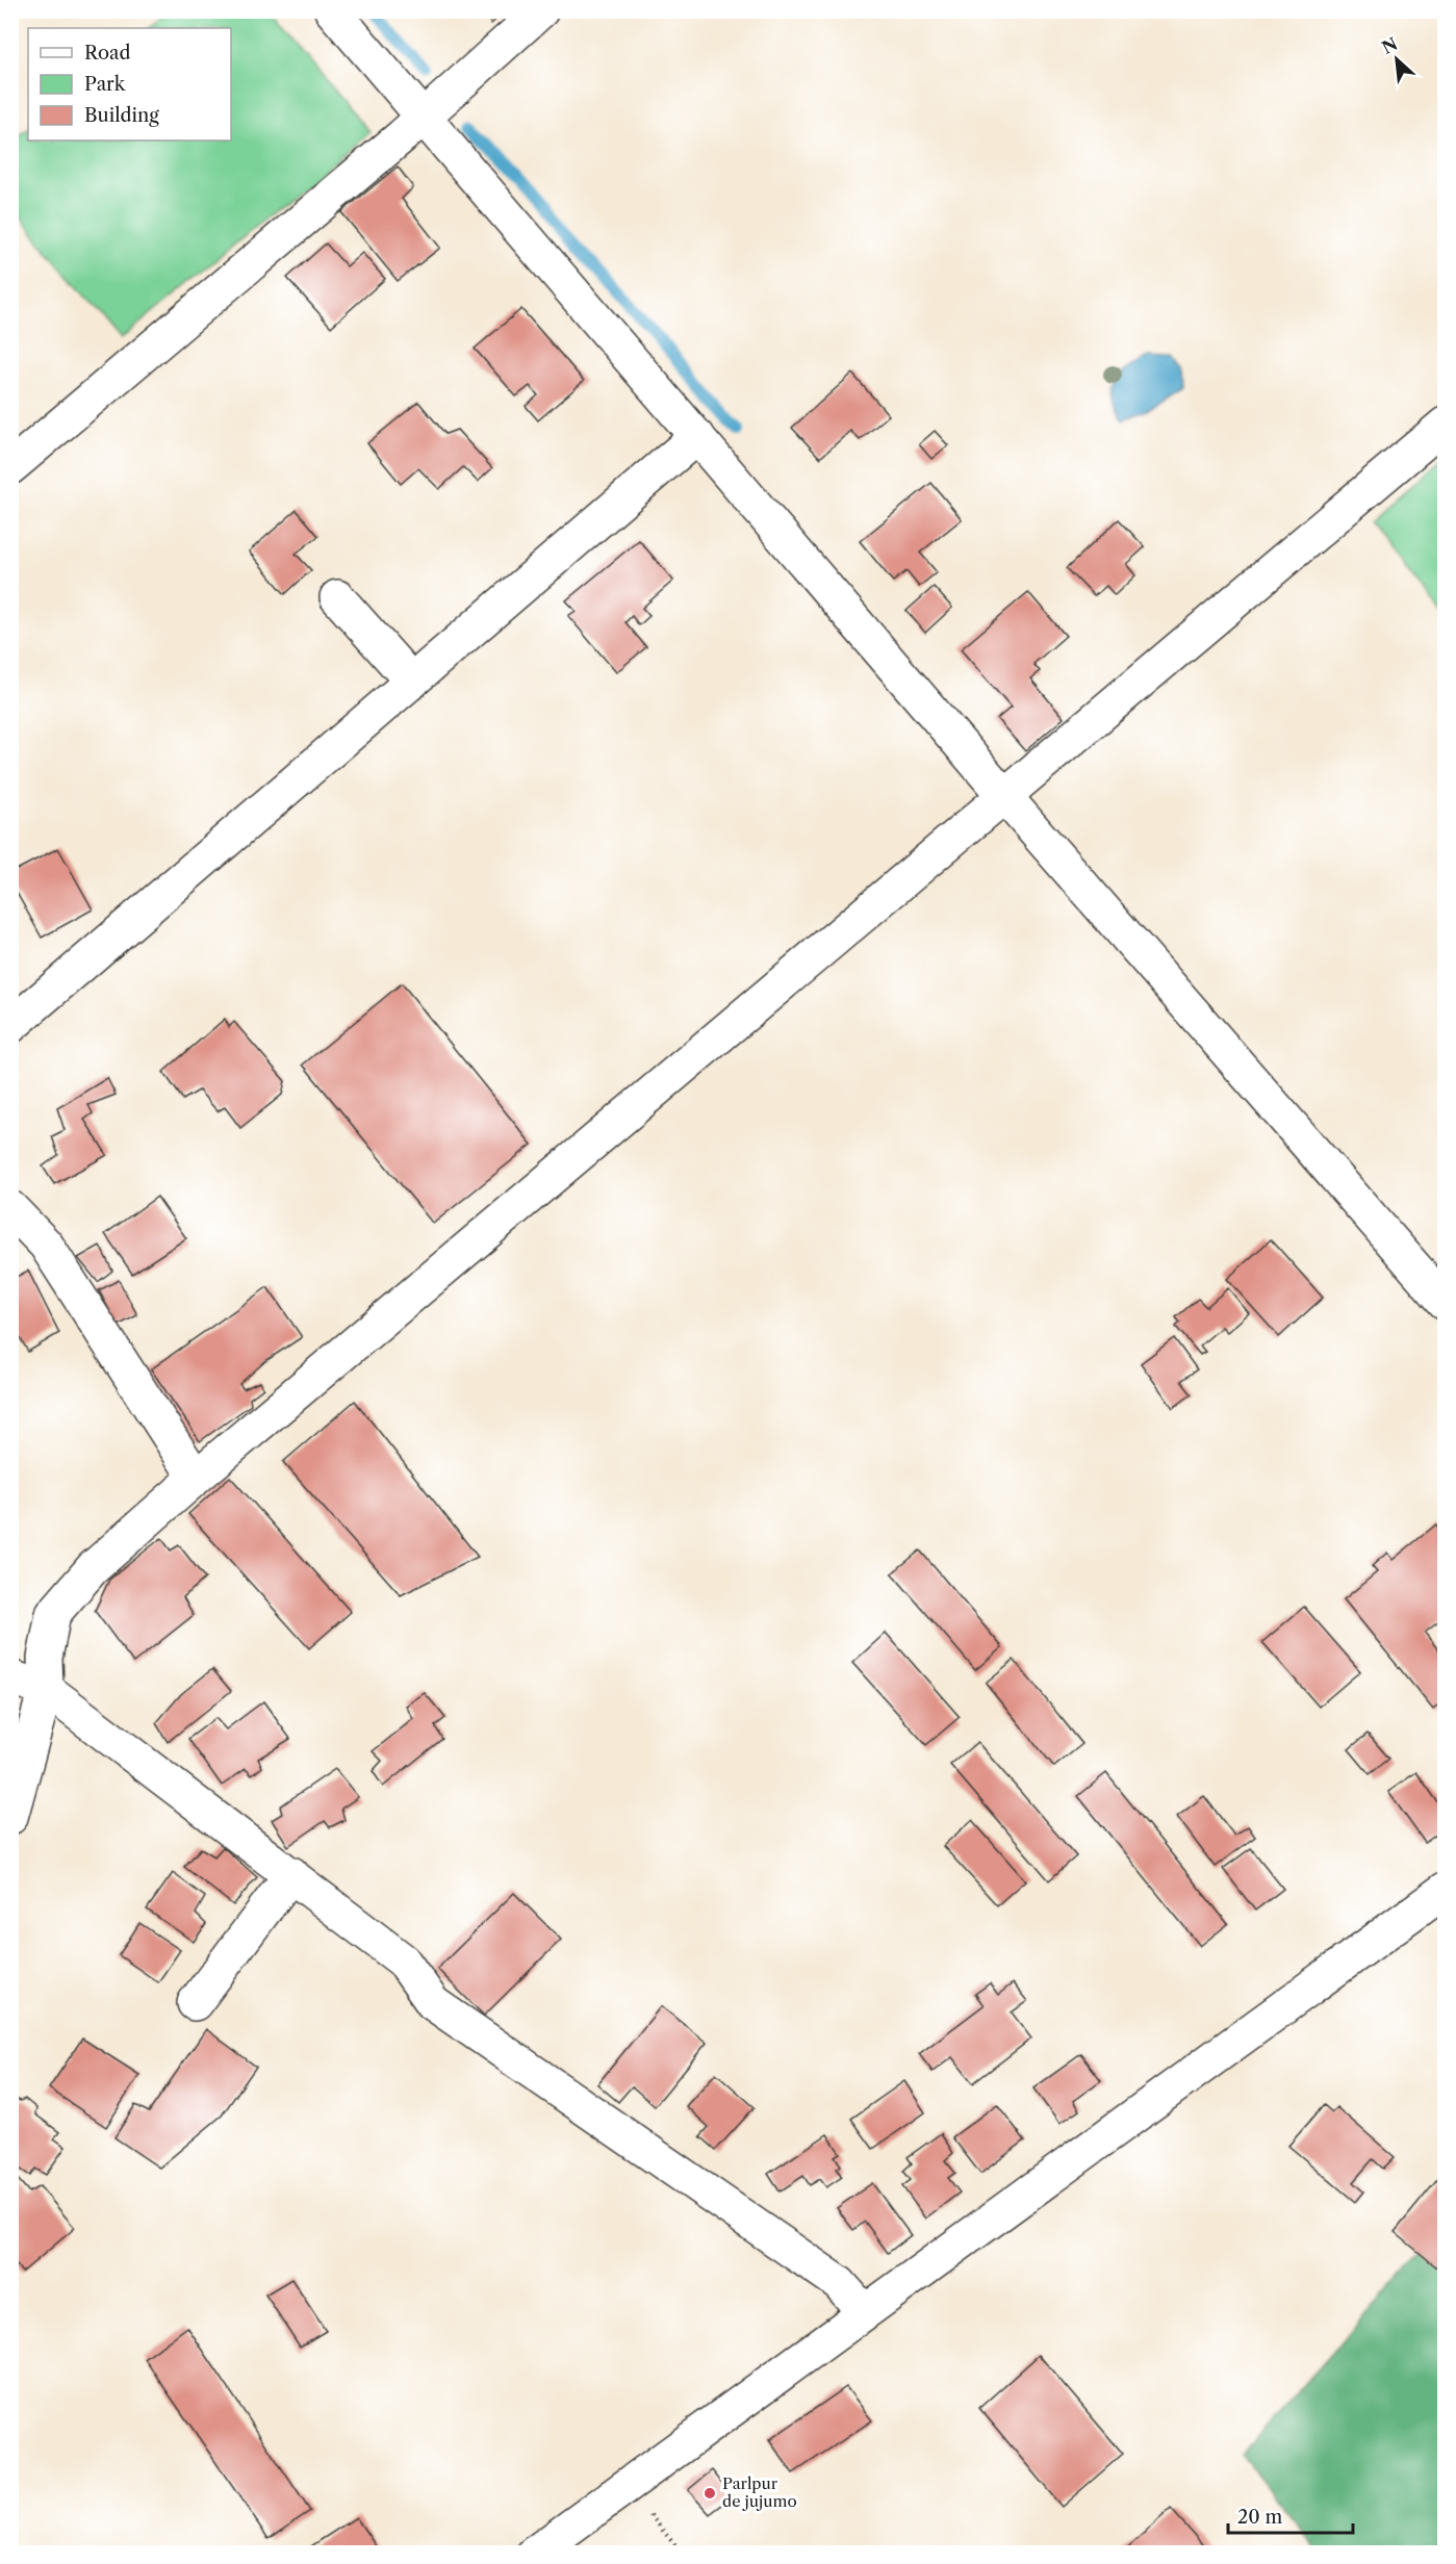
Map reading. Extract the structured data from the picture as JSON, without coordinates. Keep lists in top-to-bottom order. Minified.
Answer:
{"places":["Parlpur de jujumo"],"legend":["Road","Park","Building"],"scale_bar":"20 m","north":"top left"}
